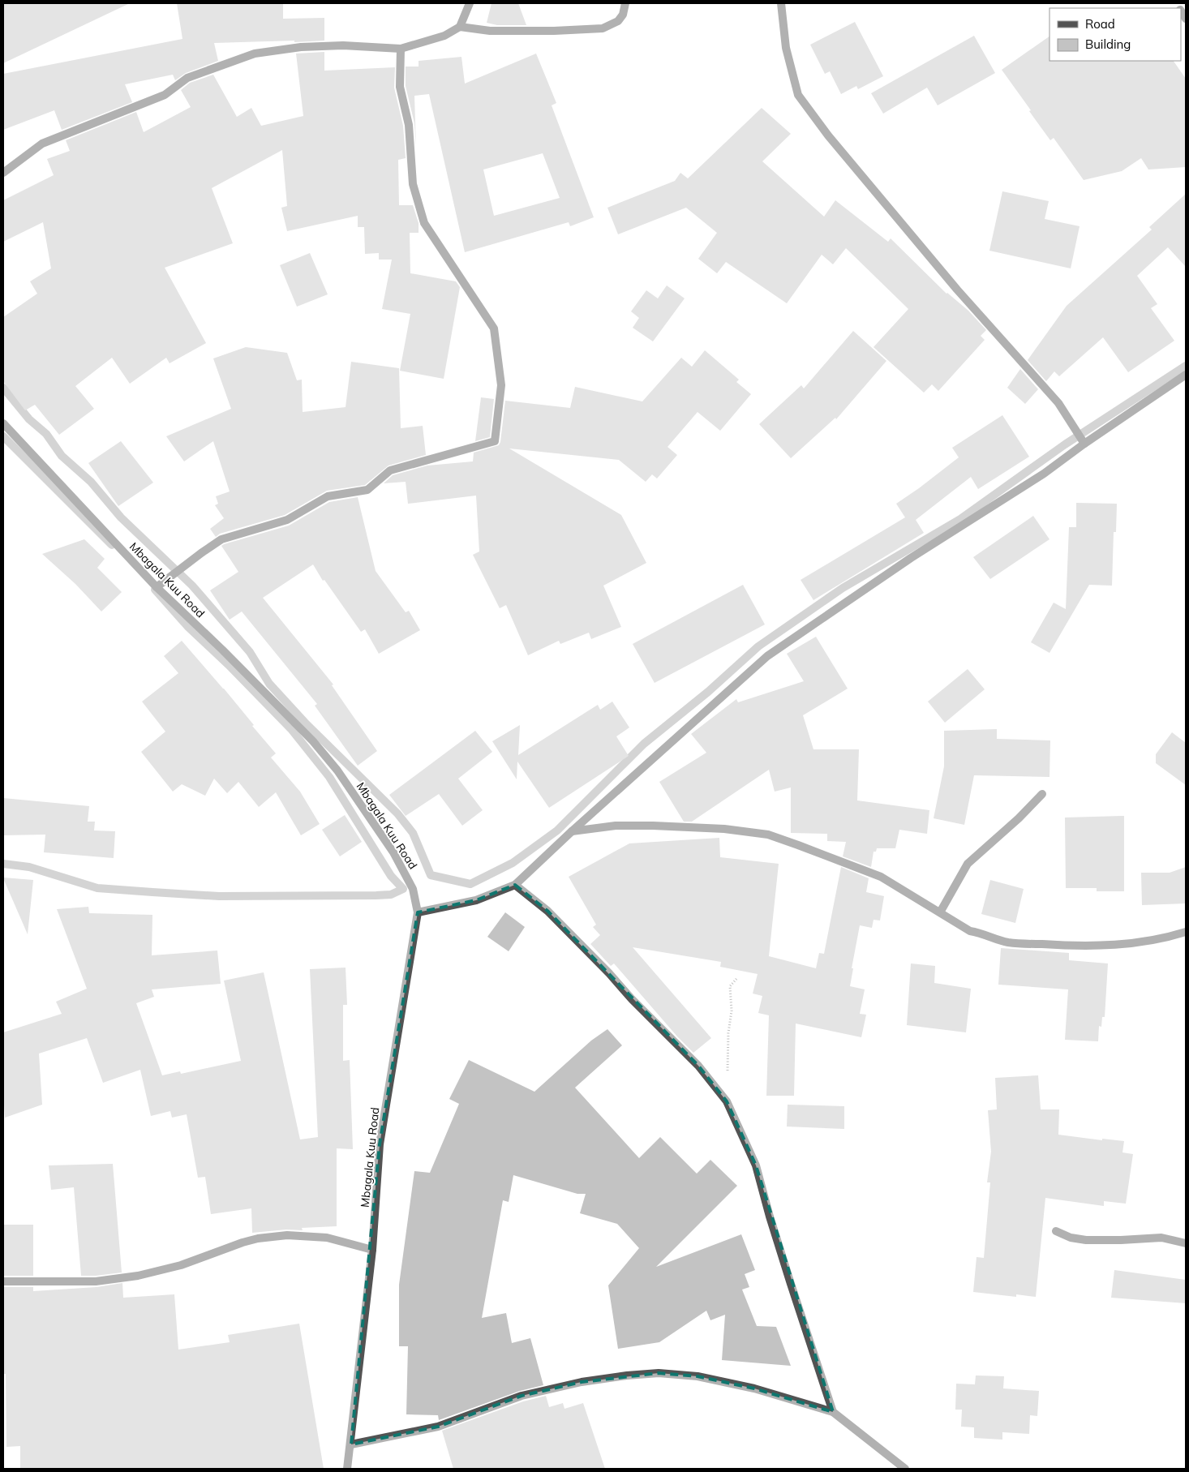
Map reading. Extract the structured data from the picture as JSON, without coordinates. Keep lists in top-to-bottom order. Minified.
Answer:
{"streets":{"street":["Mbagala Kuu Road"]},"legend":["Road","Building"]}
